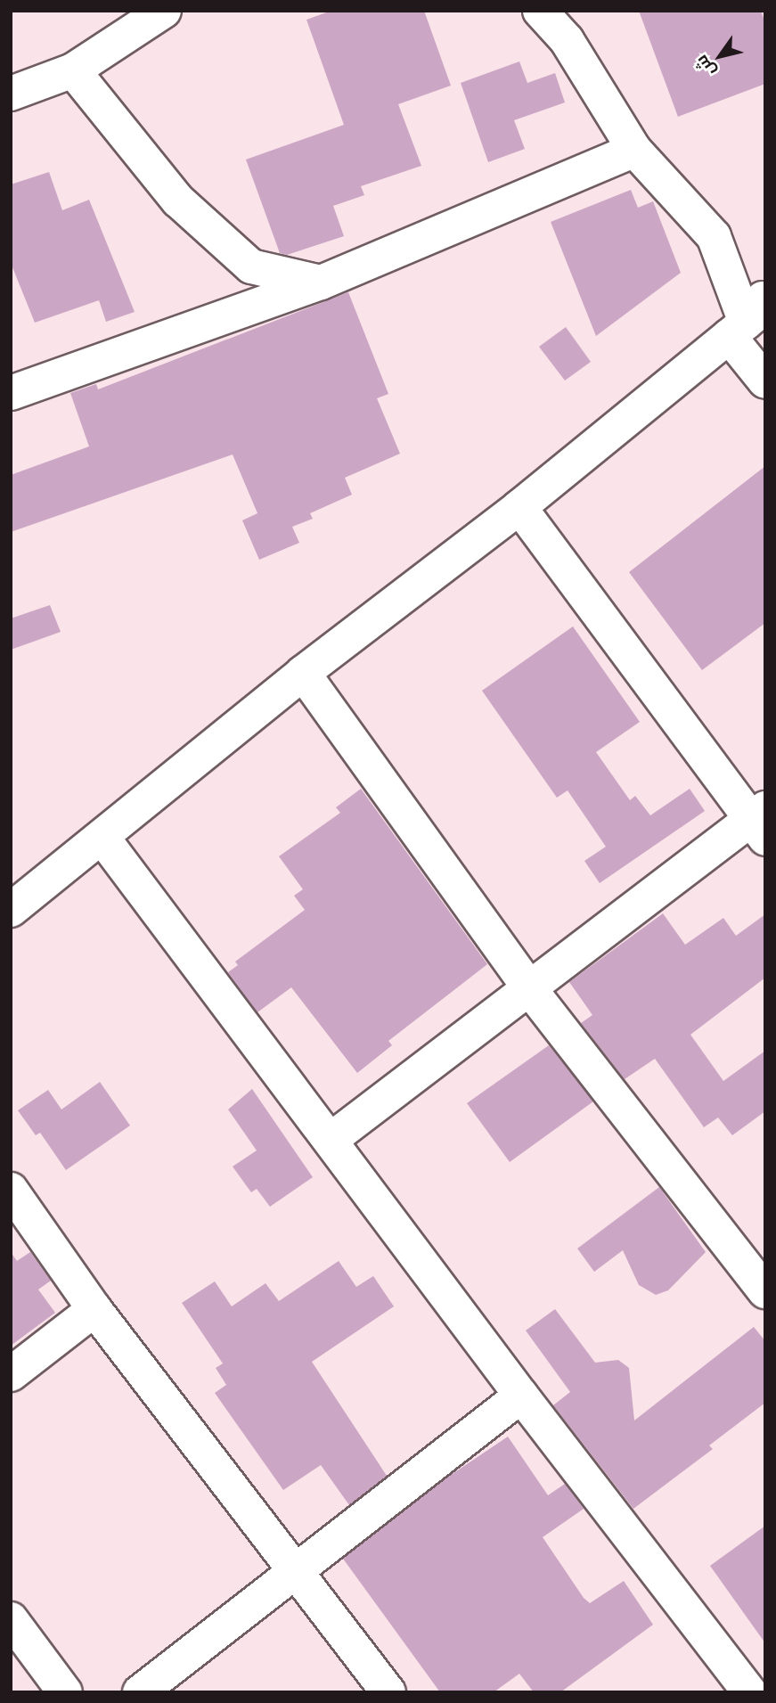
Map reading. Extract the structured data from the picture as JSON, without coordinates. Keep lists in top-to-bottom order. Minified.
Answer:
{"north":"bottom left"}
